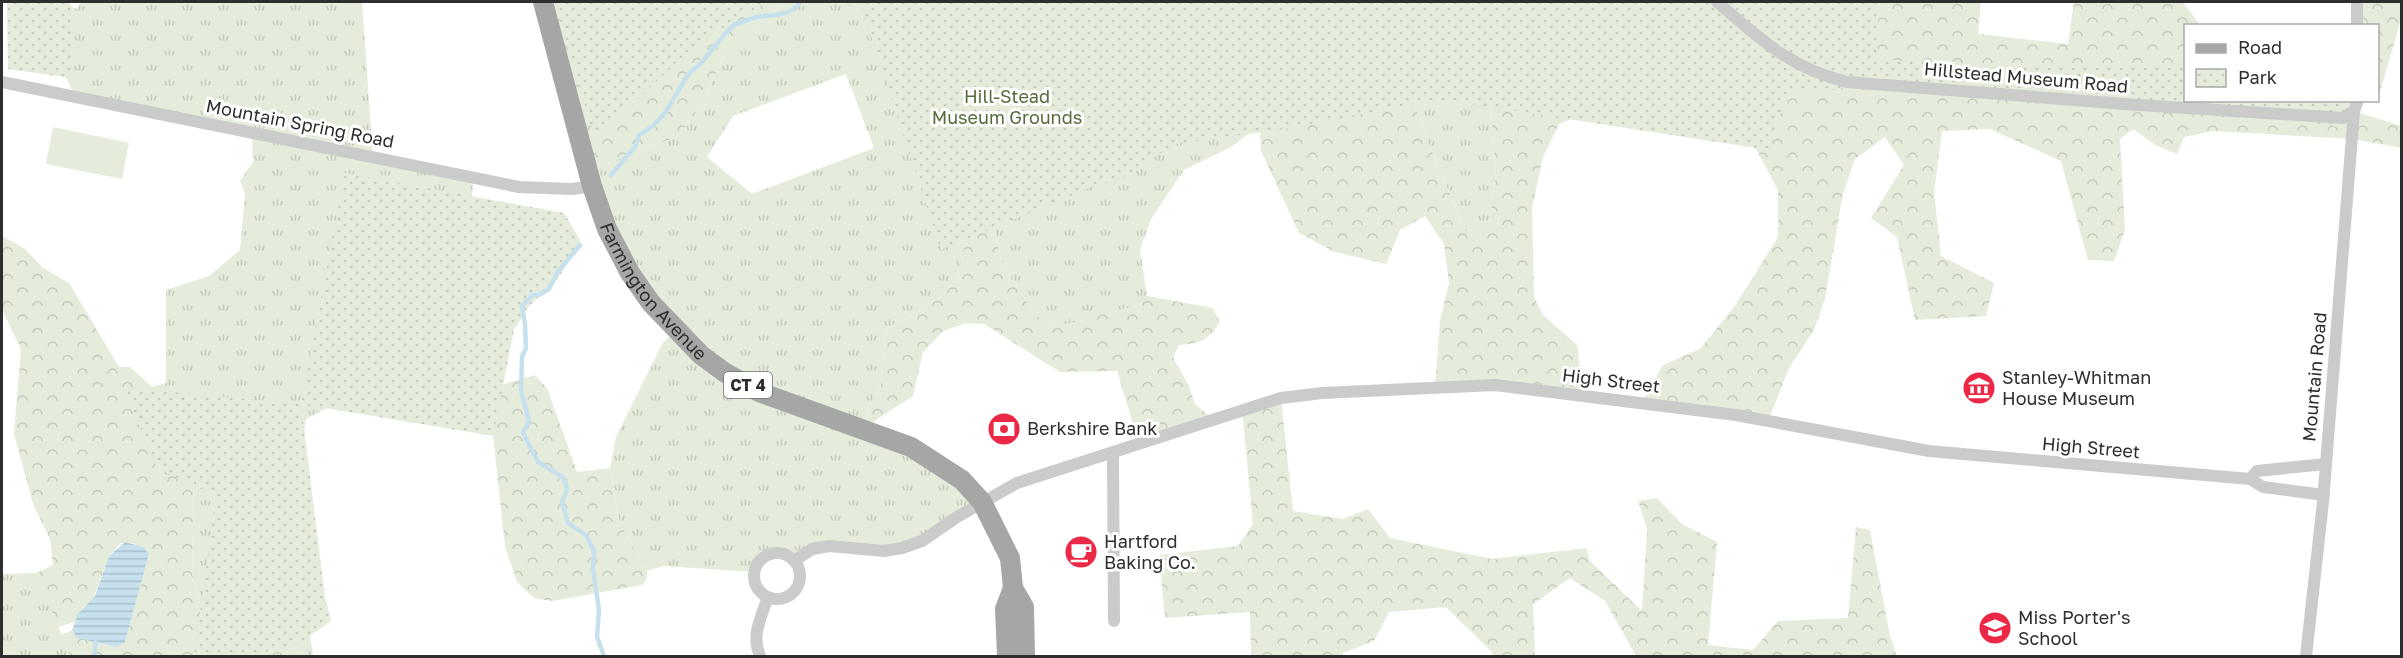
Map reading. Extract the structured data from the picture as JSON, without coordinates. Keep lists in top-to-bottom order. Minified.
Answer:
{"streets":{"main road":["Farmington Avenue","CT 4"],"street":["Hillstead Museum Road","Mountain Spring Road","Mountain Road","High Street"]},"crossings":[["Hillstead Museum Road","Mountain Road"],["Mountain Spring Road","Farmington Avenue"],["Farmington Avenue","High Street"],["Mountain Road","High Street"]],"parks":["Hill-Stead Museum Grounds"],"places":{"museum":["Stanley-Whitman House Museum"],"bank":["Berkshire Bank"],"cafe":["Hartford Baking Co."],"school or university":["Miss Porter's School"]},"legend":["Road","Park"]}
